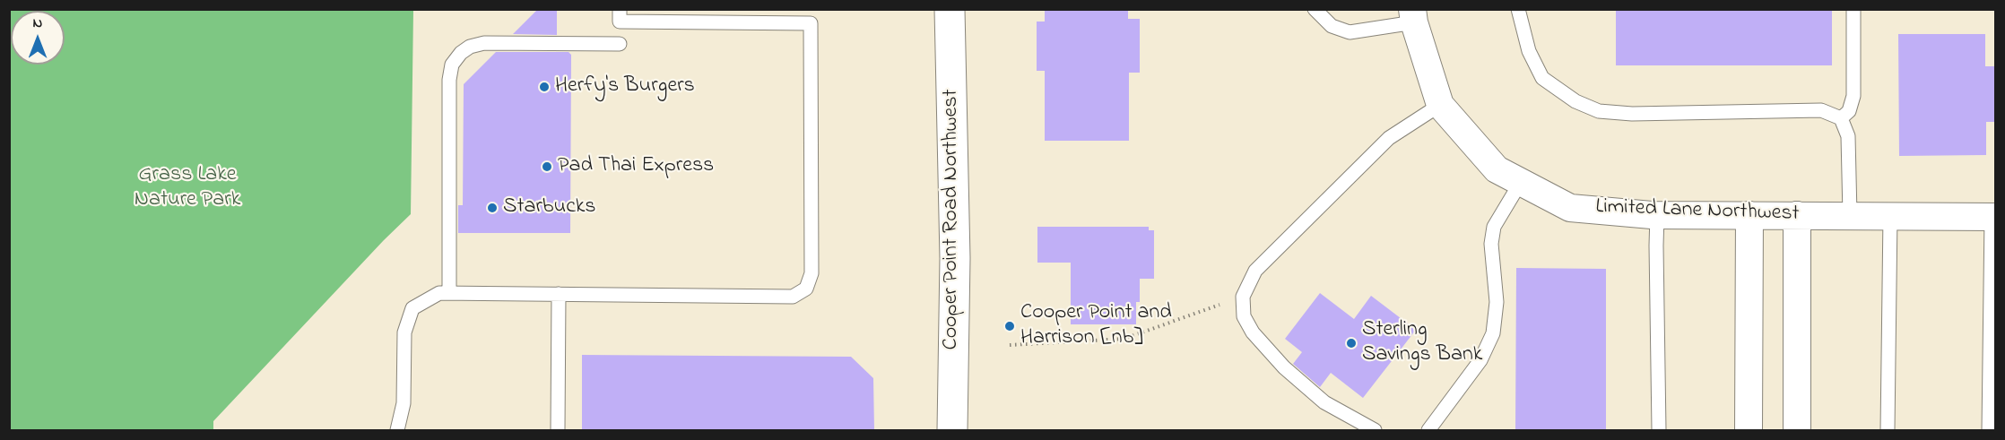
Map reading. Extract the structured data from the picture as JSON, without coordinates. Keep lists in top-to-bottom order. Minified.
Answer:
{"streets":{"main road":["Cooper Point Road Northwest"],"street":["Limited Lane Northwest"]},"parks":["Grass Lake Nature Park"],"places":["Herfy's Burgers","Pad Thai Express","Starbucks","Cooper Point and Harrison [nb]","Sterling Savings Bank"],"north":"top"}
